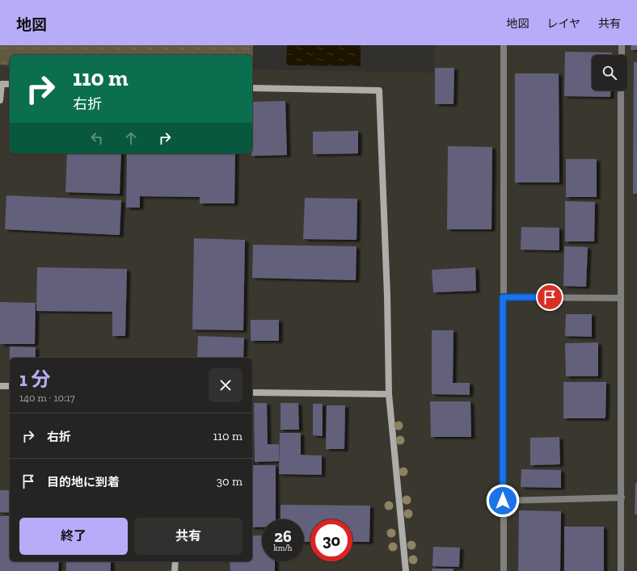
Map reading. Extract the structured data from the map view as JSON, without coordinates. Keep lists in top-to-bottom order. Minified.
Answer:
{"page":{"header":"地図","nav":["地図","レイヤ","共有"],"turn":["110 m","右折"],"heading":["1 分","140 m · 10:17"],"list":[{"name":"右折","value":"110 m"},{"name":"目的地に到着","value":"30 m"}],"buttons":["終了","共有"],"speed":"26 km/h","limit":"30"}}
